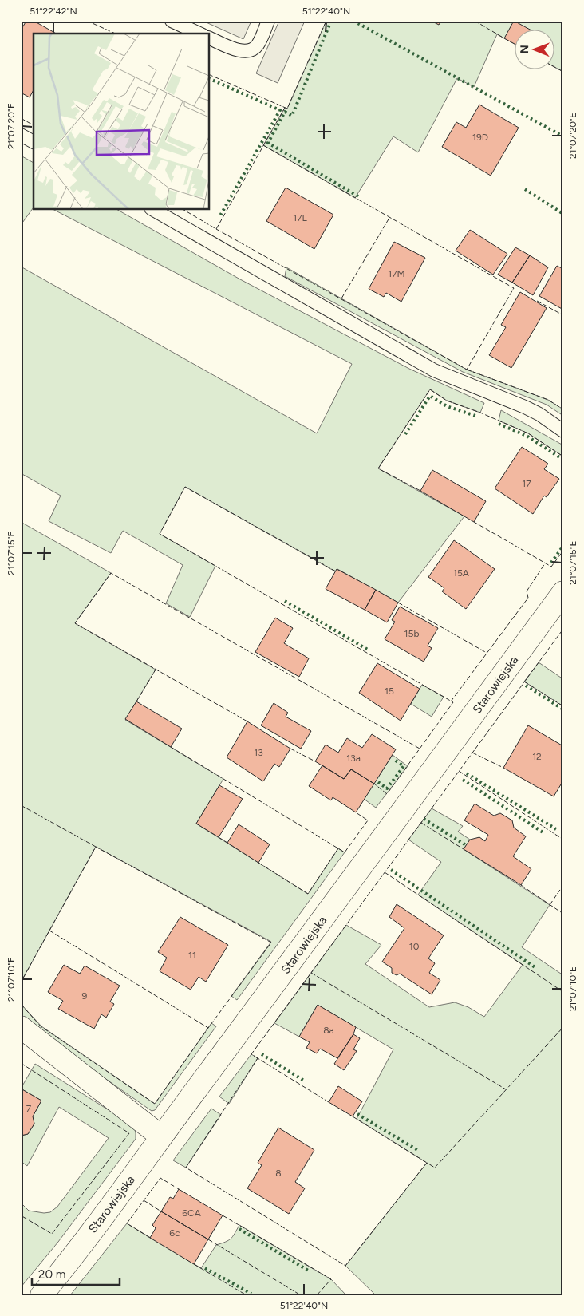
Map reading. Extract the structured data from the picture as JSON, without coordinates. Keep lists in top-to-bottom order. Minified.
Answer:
{"streets":{"street":["Starowiejska"]},"house_numbers":["19D","17L","17M","17","15A","15b","15","13","12","13a","10","11","9","8a","7","8","6CA","6c"],"scale_bar":"20 m","north":"left","coordinates":["51°22'42\"N","51°22'40\"N","21°07'20\"E","21°07'15\"E","21°07'10\"E"]}
